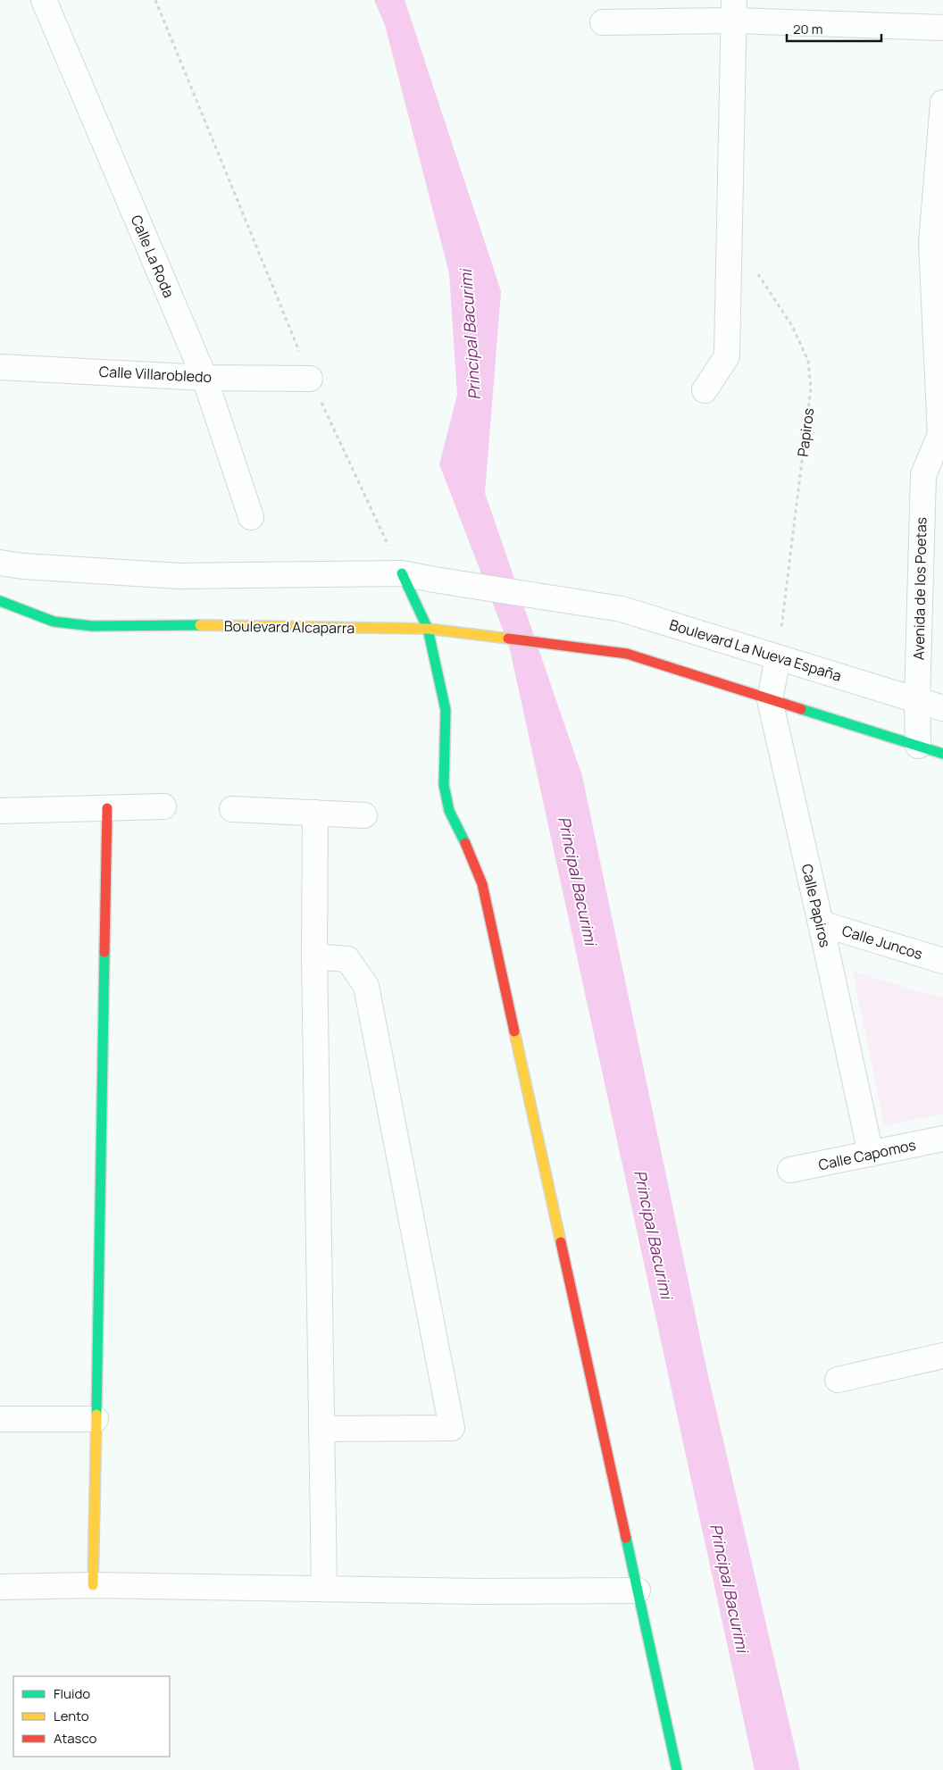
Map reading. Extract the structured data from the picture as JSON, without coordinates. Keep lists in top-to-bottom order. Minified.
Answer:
{"streets":{"street":["Calle La Roda","Calle Villarobledo","Avenida de los Poetas","Boulevard Alcaparra","Boulevard La Nueva España","Calle Papiros","Calle Juncos","Calle Capomos"],"path":["Papiros"]},"crossings":[["Calle La Roda","Calle Villarobledo"],["Papiros","Boulevard La Nueva España"],["Papiros","Calle Papiros"],["Avenida de los Poetas","Boulevard La Nueva España"],["Boulevard Alcaparra","Calle Papiros"],["Boulevard La Nueva España","Calle Papiros"],["Calle Papiros","Calle Juncos"],["Calle Papiros","Calle Capomos"]],"water":["Principal Bacurimi"],"legend":["Fluido","Lento","Atasco"],"scale_bar":"20 m"}
